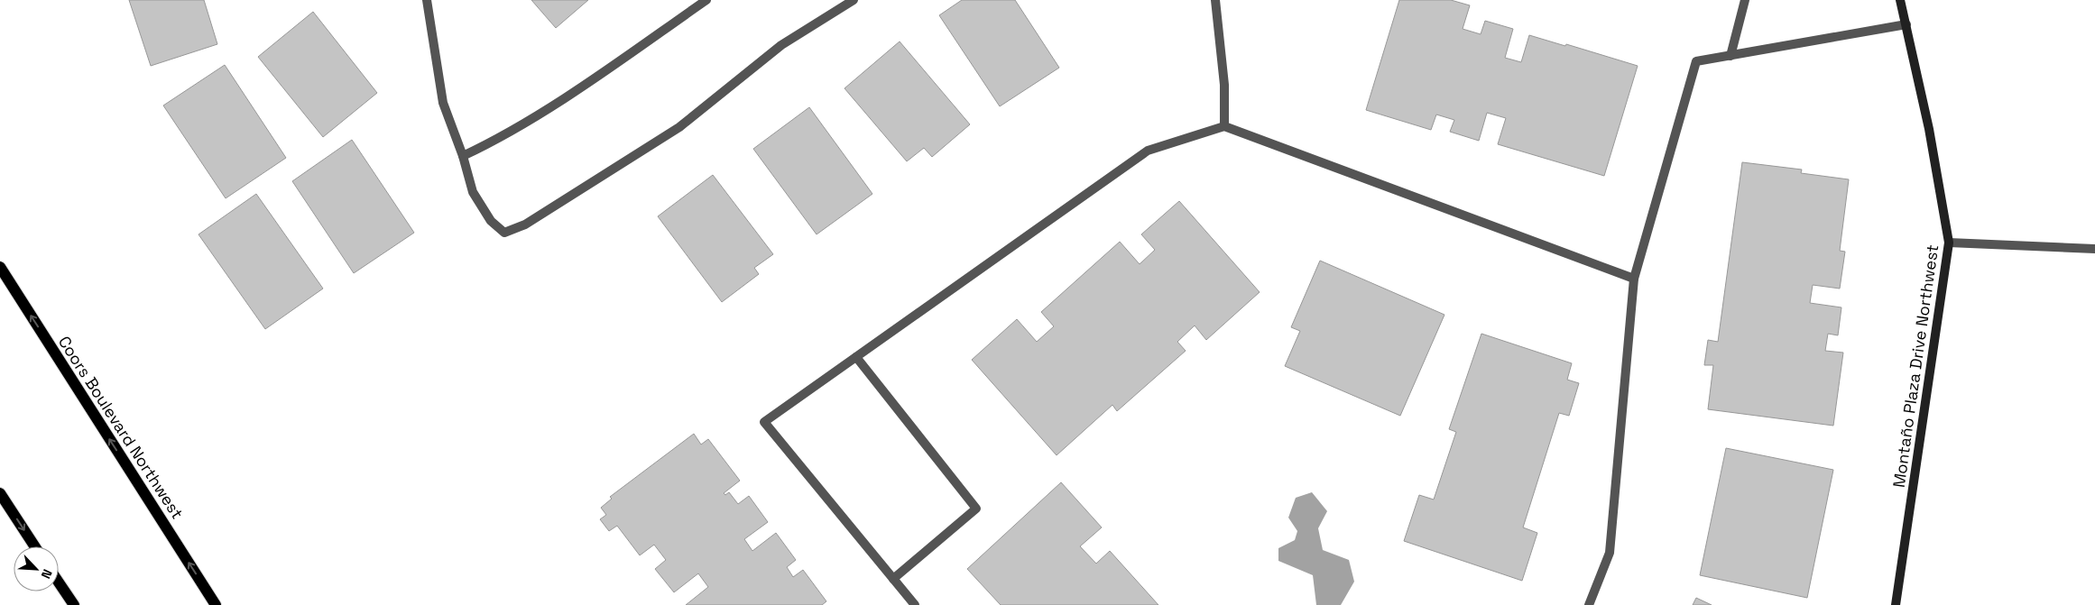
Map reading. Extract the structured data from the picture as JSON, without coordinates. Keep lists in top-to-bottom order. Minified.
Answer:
{"streets":{"main road":["Coors Boulevard Northwest"],"street":["Montaño Plaza Drive Northwest"]},"one_way":["Coors Boulevard Northwest"],"north":"bottom right"}
